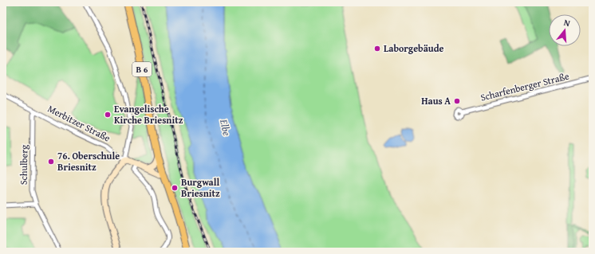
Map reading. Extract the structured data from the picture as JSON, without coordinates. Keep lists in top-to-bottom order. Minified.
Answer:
{"streets":{"main road":["B 6"],"street":["Scharfenberger Straße","Merbitzer Straße","Schulberg"]},"crossings":[["B 6","Merbitzer Straße"],["Merbitzer Straße","Schulberg"]],"water":["Elbe"],"places":["Laborgebäude","Haus A","Evangelische Kirche Briesnitz","76. Oberschule Briesnitz","Burgwall Briesnitz"],"north":"top"}
